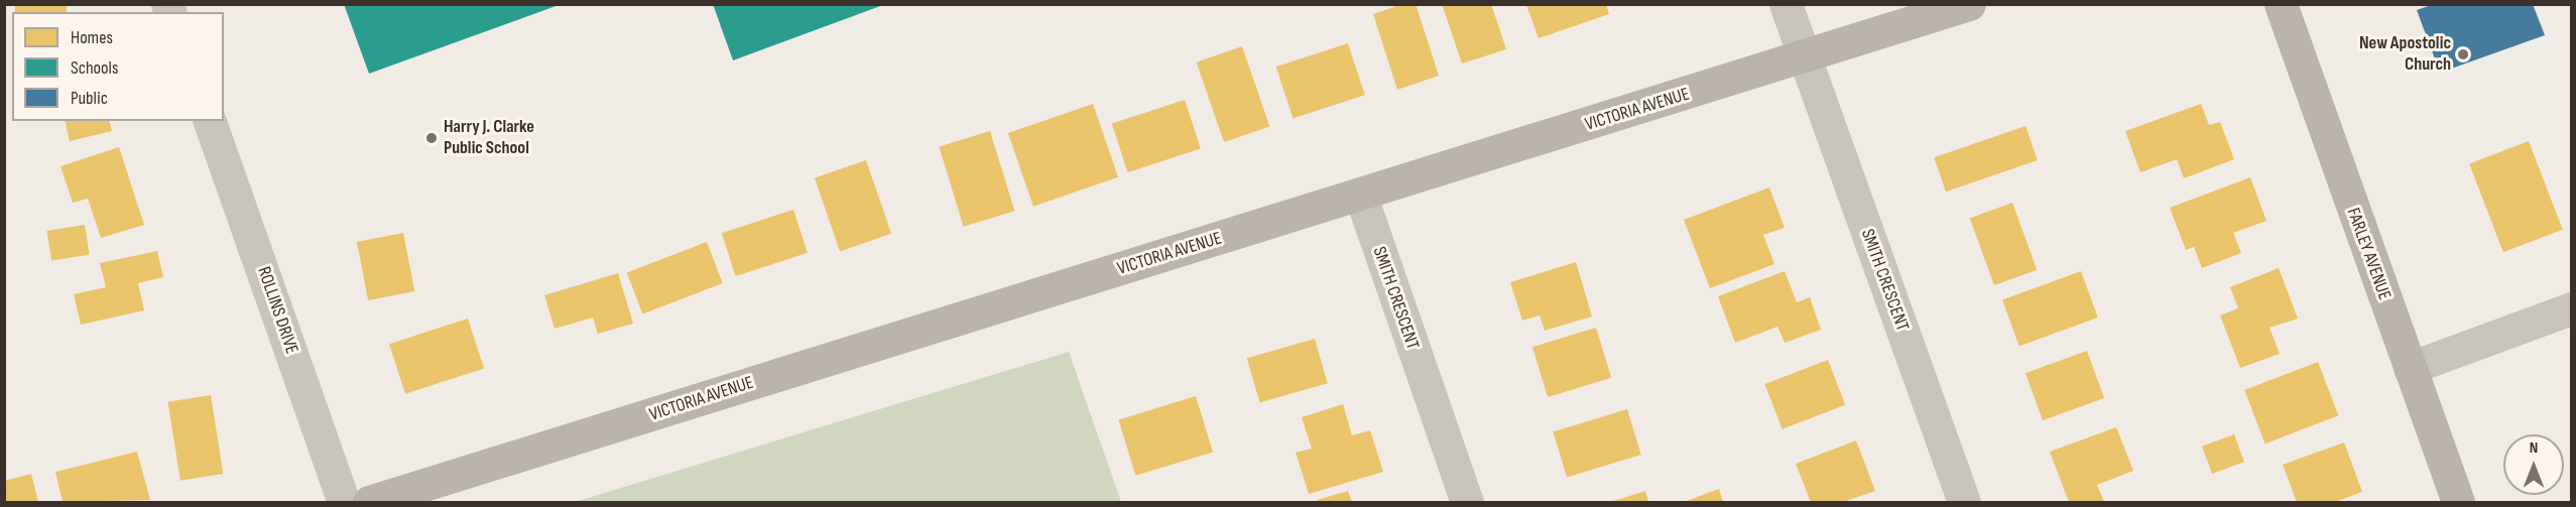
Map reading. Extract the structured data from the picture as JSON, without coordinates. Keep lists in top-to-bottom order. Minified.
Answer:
{"streets":{"street":["VICTORIA AVENUE","FARLEY AVENUE","SMITH CRESCENT","ROLLINS DRIVE"]},"crossings":[["VICTORIA AVENUE","SMITH CRESCENT"]],"places":["New Apostolic Church","Harry J. Clarke Public School"],"legend":["Homes","Schools","Public"],"north":"top"}
